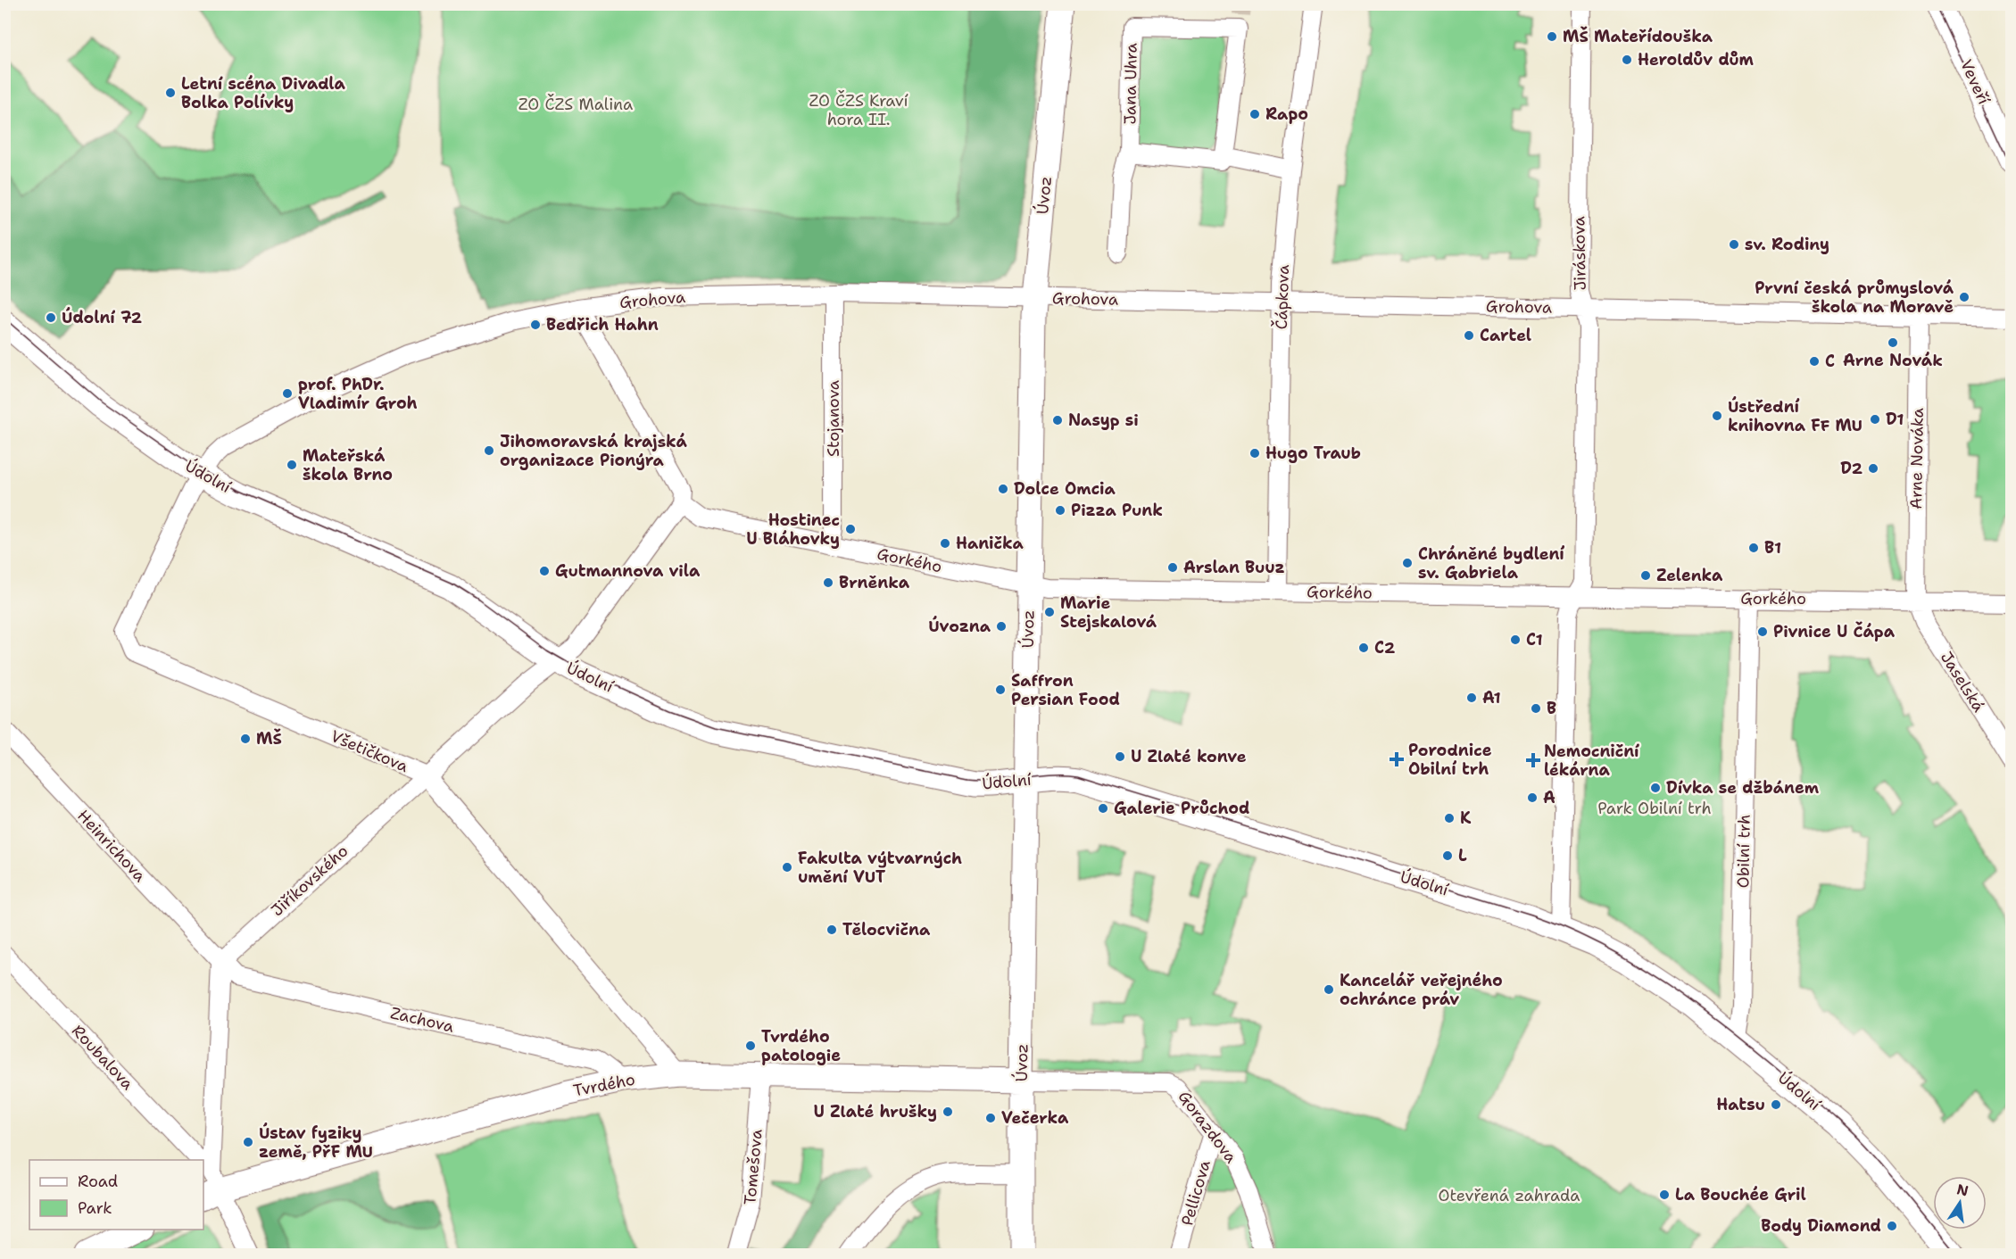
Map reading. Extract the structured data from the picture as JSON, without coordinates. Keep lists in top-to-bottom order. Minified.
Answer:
{"streets":{"street":["Veveří","Jana Uhra","Úvoz","Jiráskova","Čápkova","Grohova","Stojanova","Arne Nováka","Údolní","Gorkého","Jaselská","Všetičkova","Heinrichova","Obilní trh","Jiříkovského","Zachova","Roubalova","Tvrdého","Gorazdova","Tomešova","Pellicova"]},"crossings":[["Úvoz","Grohova"],["Úvoz","Údolní"],["Úvoz","Gorkého"],["Úvoz","Tvrdého"],["Úvoz","Gorazdova"],["Jiráskova","Grohova"],["Jiráskova","Gorkého"],["Čápkova","Grohova"],["Čápkova","Gorkého"],["Grohova","Stojanova"],["Grohova","Arne Nováka"],["Grohova","Údolní"],["Grohova","Všetičkova"],["Stojanova","Gorkého"],["Arne Nováka","Gorkého"],["Arne Nováka","Jaselská"],["Údolní","Všetičkova"],["Údolní","Obilní trh"],["Údolní","Jiříkovského"],["Gorkého","Jaselská"],["Gorkého","Obilní trh"],["Gorkého","Jiříkovského"],["Všetičkova","Jiříkovského"],["Všetičkova","Tvrdého"],["Heinrichova","Jiříkovského"],["Heinrichova","Zachova"],["Jiříkovského","Zachova"],["Zachova","Tvrdého"],["Tvrdého","Gorazdova"],["Tvrdého","Tomešova"],["Gorazdova","Pellicova"]],"parks":["ZO ČZS Kraví hora II.","ZO ČZS Malina","Park Obilní trh","Otevřená zahrada"],"places":{"other":["MŠ Mateřídouška","Heroldův dům","Letní scéna Divadla Bolka Polívky","Rapo","sv. Rodiny","První česká průmyslová škola na Moravě","Údolní 72","Bedřich Hahn","Cartel","Arne Novák","C","prof. PhDr. Vladimír Groh","Ústřední knihovna FF MU","D1","Nasyp si","Jihomoravská krajská organizace Pionýra","Hugo Traub","Mateřská škola Brno","D2","Dolce Omcia","Pizza Punk","Hostinec U Bláhovky","Hanička","B1","Chráněné bydlení sv. Gabriela","Arslan Buuz","Gutmannova vila","Zelenka","Brněnka","Marie Stejskalová","Úvozna","Pivnice U Čápa","C1","C2","Saffron Persian Food","A1","B","MŠ","U Zlaté konve","Dívka se džbánem","A","Galerie Průchod","K","L","Fakulta výtvarných umění VUT","Tělocvična","Kancelář veřejného ochránce práv","Tvrdého patologie","Hatsu","U Zlaté hrušky","Večerka","Ústav fyziky země, PřF MU","La Bouchée Gril","Body Diamond"],"health":["Porodnice Obilní trh","Nemocniční lékárna"]},"legend":["Road","Park"],"north":"top"}
